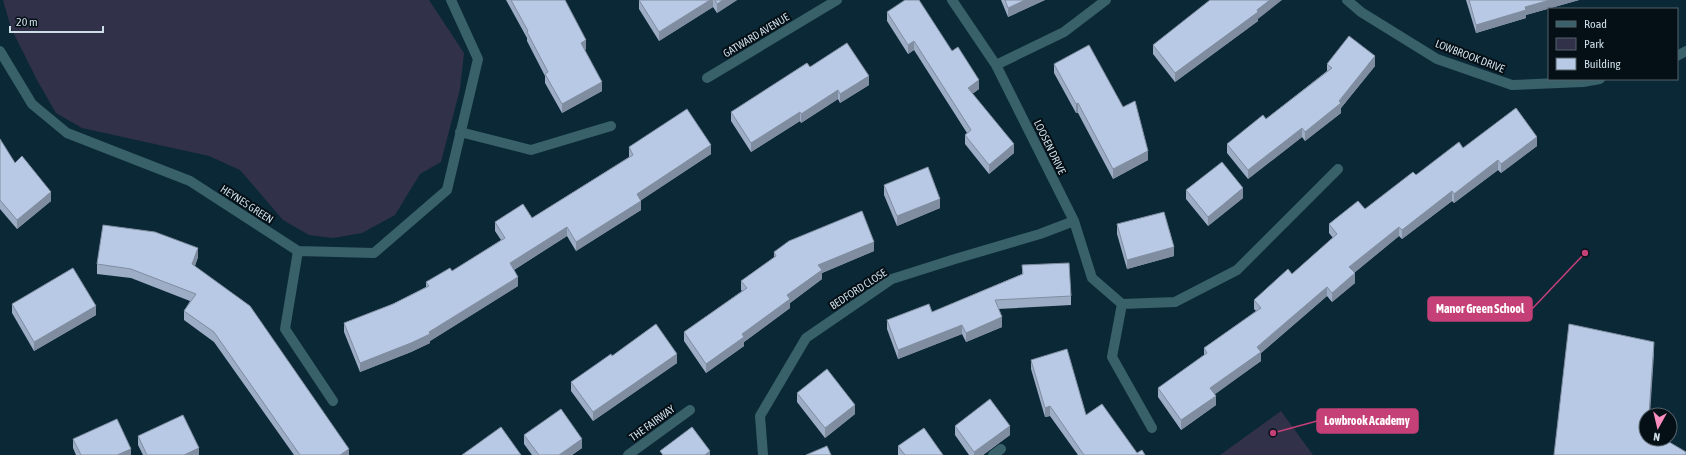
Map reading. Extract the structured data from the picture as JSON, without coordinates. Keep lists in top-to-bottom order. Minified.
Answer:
{"streets":{"street":["GATWARD AVENUE","LOWBROOK DRIVE","LOOSEN DRIVE","HEYNES GREEN","BEDFORD CLOSE","THE FAIRWAY"]},"crossings":[["LOOSEN DRIVE","BEDFORD CLOSE"]],"places":["Manor Green School","Lowbrook Academy"],"legend":["Road","Park","Building"],"scale_bar":"20 m","north":"bottom"}
